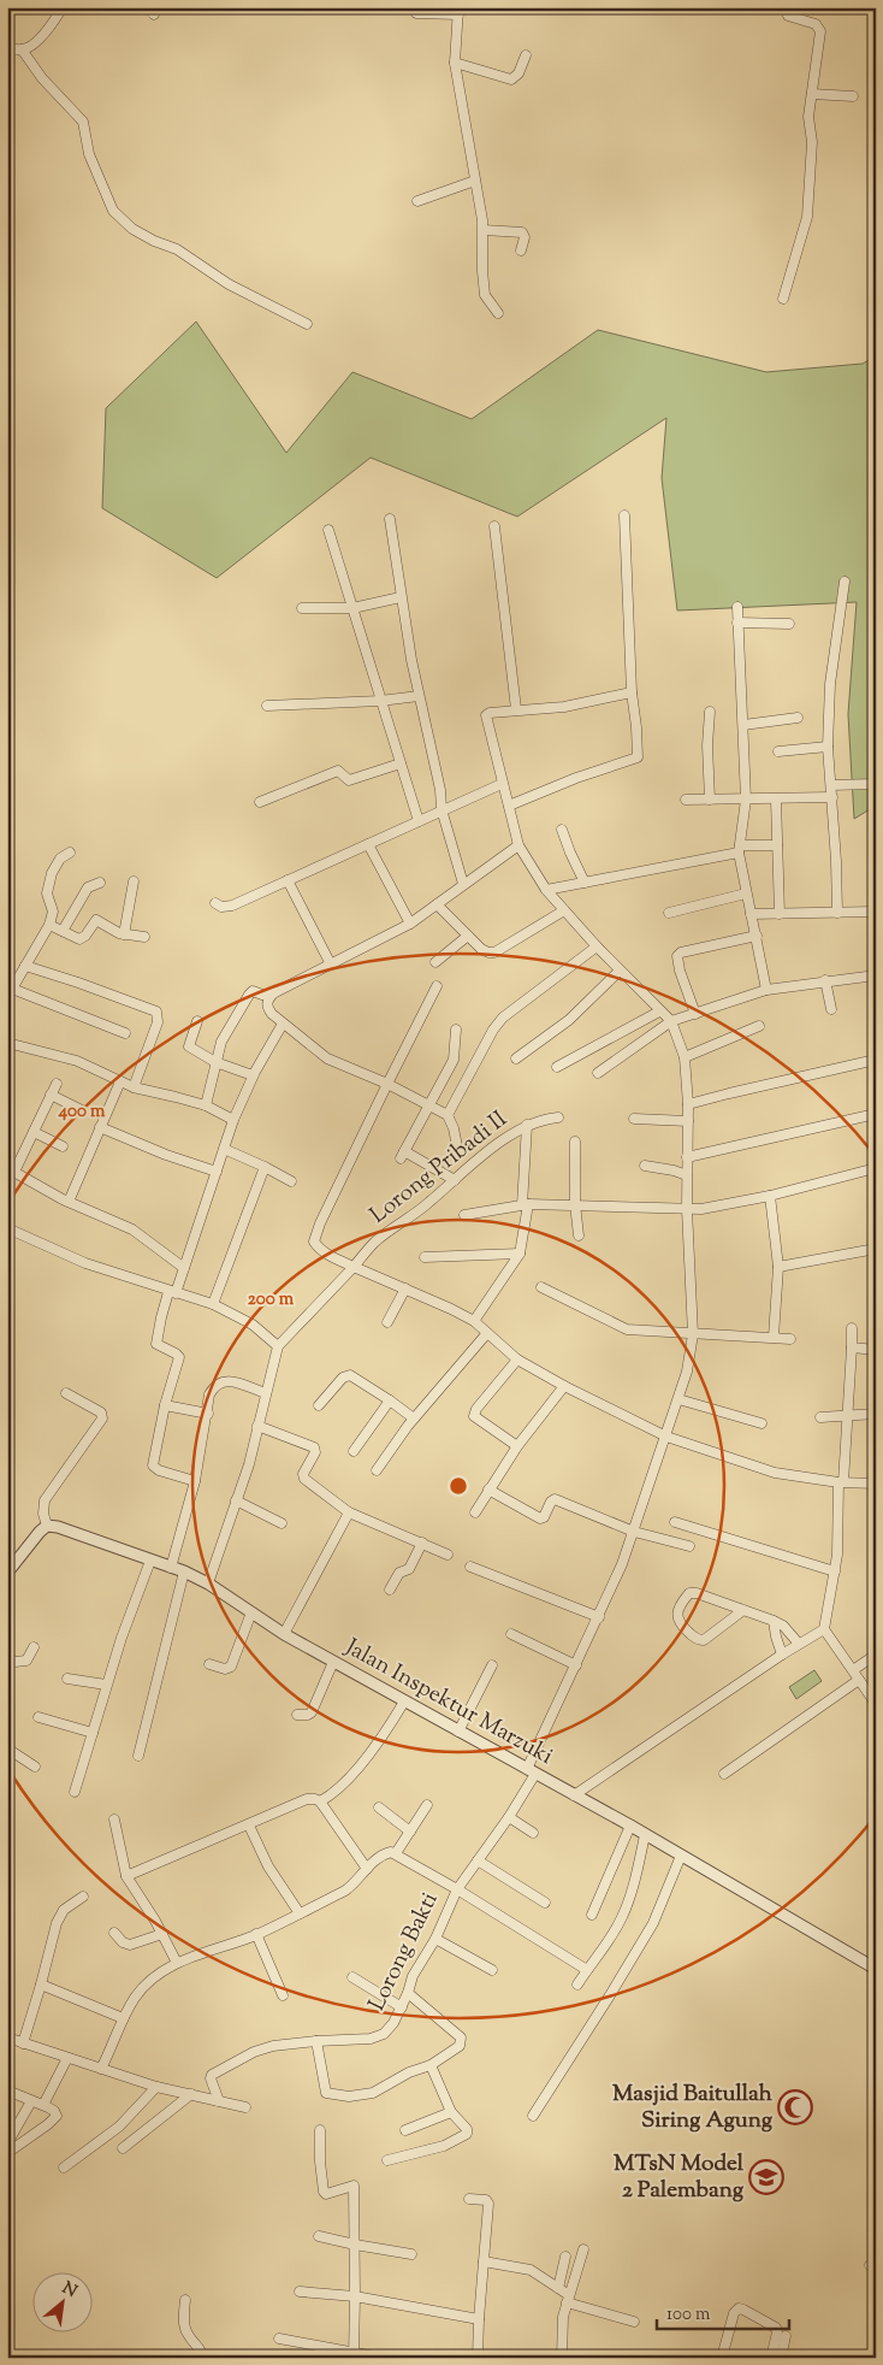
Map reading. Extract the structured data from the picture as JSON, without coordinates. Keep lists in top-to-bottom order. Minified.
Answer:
{"streets":{"street":["Lorong Pribadi II","Jalan Inspektur Marzuki","Lorong Bakti"]},"crossings":[["Jalan Inspektur Marzuki","Lorong Bakti"]],"places":{"mosque":["Masjid Baitullah Siring Agung"],"school or university":["MTsN Model 2 Palembang"]},"scale_bar":"100 m","north":"top right","rings":["400 m","200 m"]}
